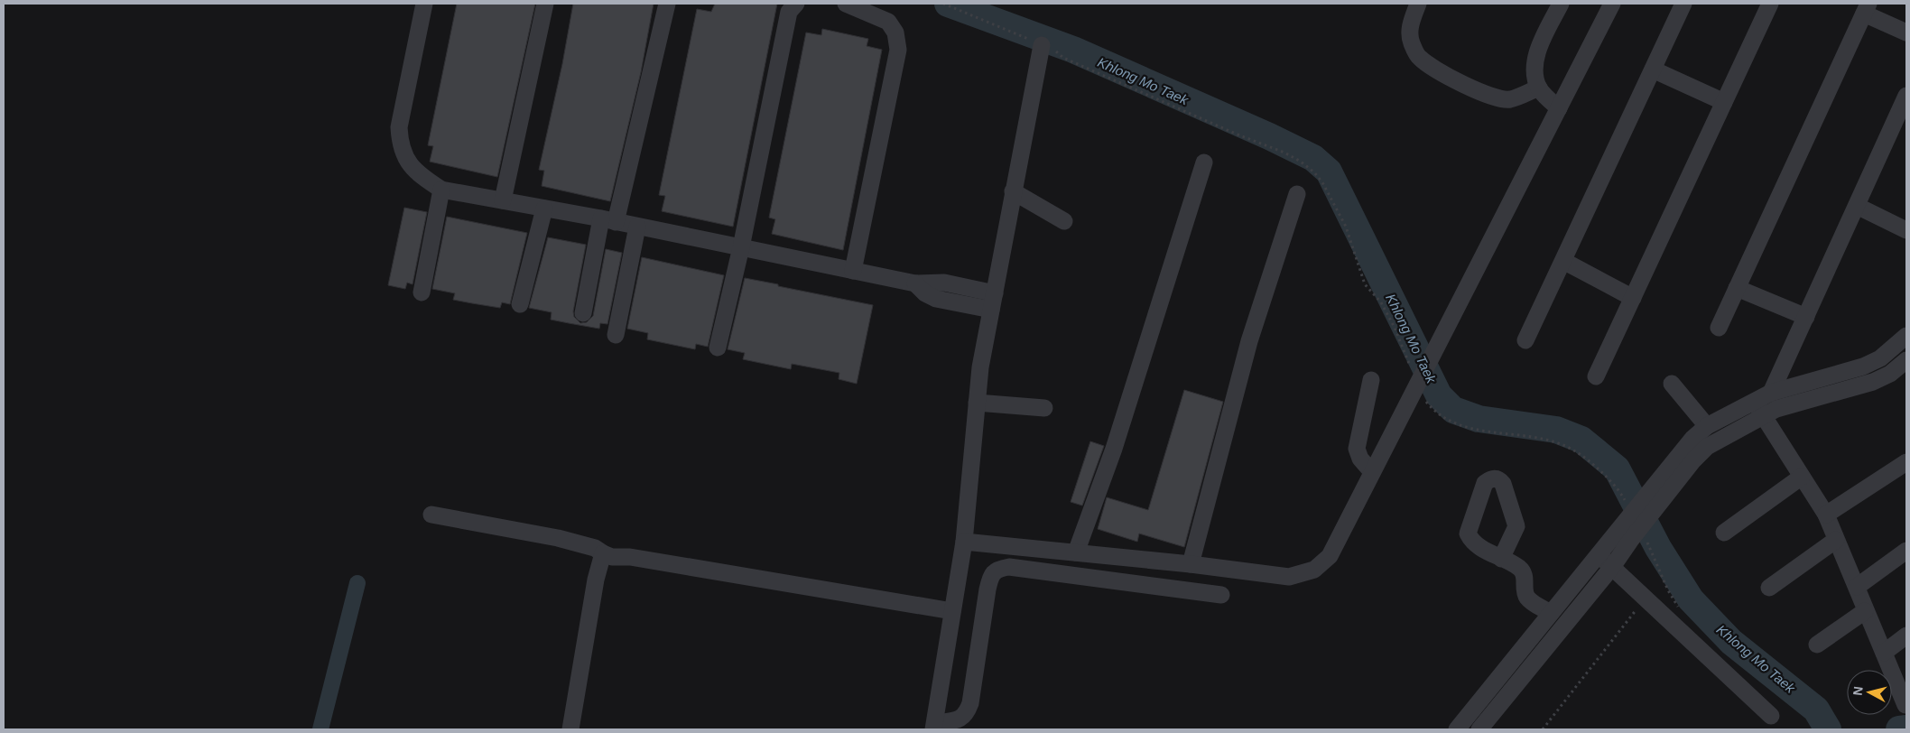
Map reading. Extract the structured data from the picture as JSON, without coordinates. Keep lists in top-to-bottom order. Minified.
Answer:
{"water":["Khlong Mo Taek"],"north":"left"}
